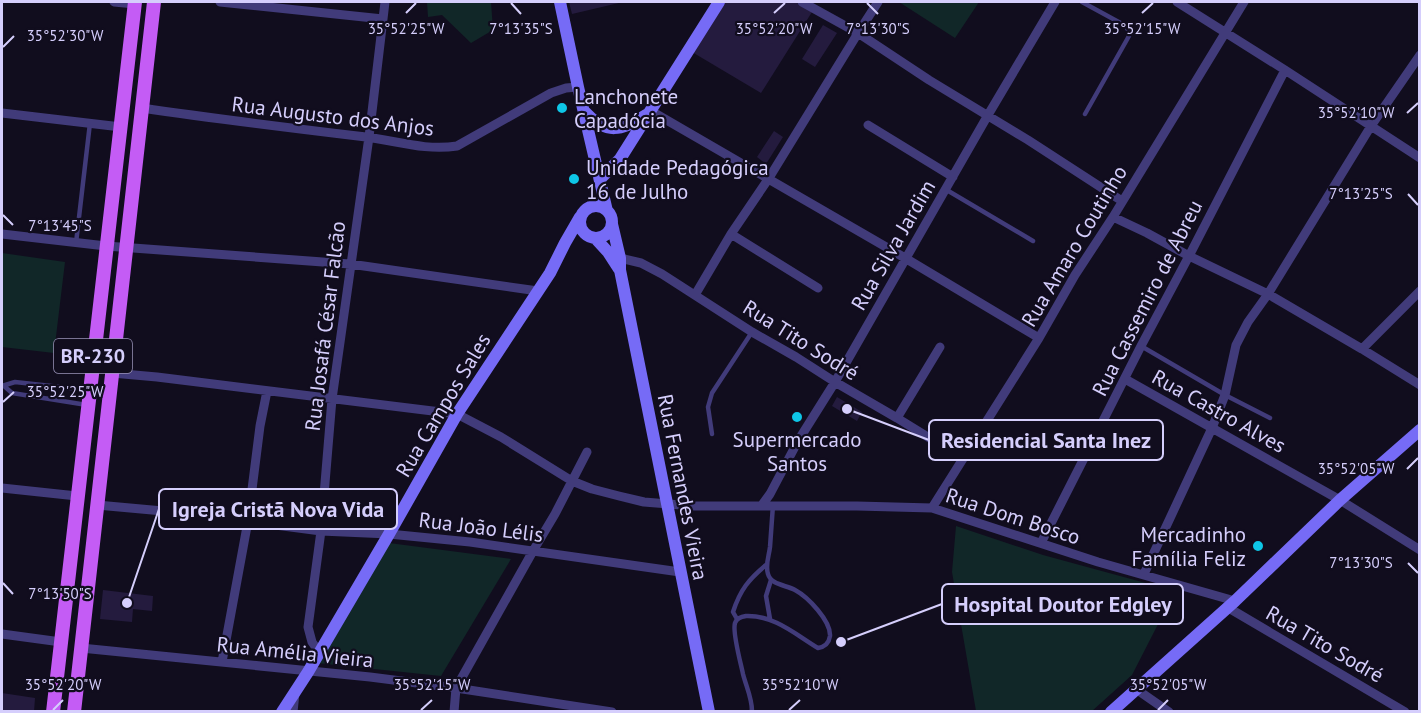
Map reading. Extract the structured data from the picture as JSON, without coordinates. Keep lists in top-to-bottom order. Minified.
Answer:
{"streets":{"main road":["BR-230"],"street":["Rua Augusto dos Anjos","Rua Silva Jardim","Rua Amaro Coutinho","Rua Cassemiro de Abreu","Rua Josafá César Falcão","Rua Tito Sodré","Rua Campos Sales","Rua Castro Alves","Rua Fernandes Vieira","Rua Dom Bosco","Rua João Lélis","Rua Amélia Vieira"]},"crossings":[["Rua Augusto dos Anjos","Rua Josafá César Falcão"],["Rua Augusto dos Anjos","BR-230"],["Rua Silva Jardim","Rua Tito Sodré"],["Rua Silva Jardim","Rua Dom Bosco"],["Rua Amaro Coutinho","Rua Tito Sodré"],["Rua Amaro Coutinho","Rua Dom Bosco"],["Rua Cassemiro de Abreu","Rua Castro Alves"],["Rua Cassemiro de Abreu","Rua Dom Bosco"],["Rua Josafá César Falcão","Rua Campos Sales"],["Rua Josafá César Falcão","Rua João Lélis"],["Rua Tito Sodré","Rua Fernandes Vieira"],["Rua Tito Sodré","Rua Dom Bosco"],["BR-230","Rua João Lélis"],["BR-230","Rua Amélia Vieira"],["Rua Campos Sales","Rua Fernandes Vieira"],["Rua Campos Sales","Rua Dom Bosco"],["Rua Campos Sales","Rua João Lélis"],["Rua Campos Sales","Rua Amélia Vieira"],["Rua Fernandes Vieira","Rua Dom Bosco"],["Rua Fernandes Vieira","Rua João Lélis"]],"places":["Lanchonete Capadócia","Unidade Pedagógica 16 de Julho","Residencial Santa Inez","Supermercado Santos","Mercadinho Família Feliz","Igreja Cristã Nova Vida","Hospital Doutor Edgley"],"coordinates":["35°52'25\"W","35°52'20\"W","35°52'15\"W","7°13'35\"S","7°13'30\"S","35°52'30\"W","35°52'10\"W","7°13'25\"S","7°13'45\"S","35°52'05\"W","7°13'50\"S"]}
